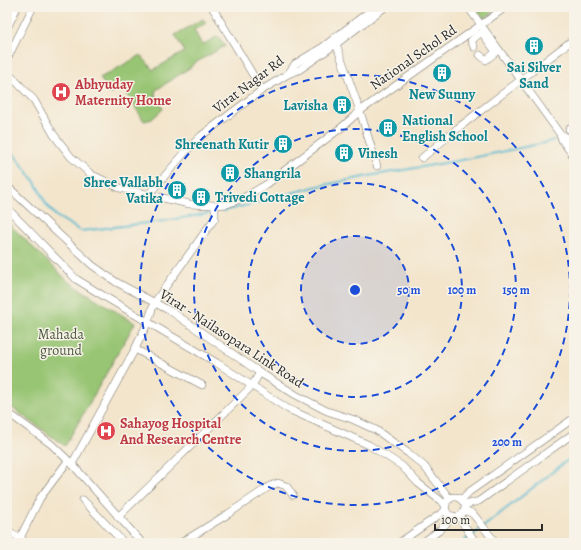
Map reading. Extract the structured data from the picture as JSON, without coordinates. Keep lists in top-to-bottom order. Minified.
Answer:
{"streets":{"street":["National Schol Rd","Virat Nagar Rd","Virar - Nailasopara Link Road"]},"crossings":[["National Schol Rd","Virat Nagar Rd"]],"parks":["Mahada ground"],"places":{"building":["Sai Silver Sand","New Sunny","Lavisha","National English School","Shreenath Kutir","Vinesh","Shangrila","Shree Vallabh Vatika","Trivedi Cottage"],"hospital":["Abhyuday Maternity Home","Sahayog Hospital And Research Centre"]},"scale_bar":"100 m","rings":["50 m","100 m","150 m","200 m"]}
